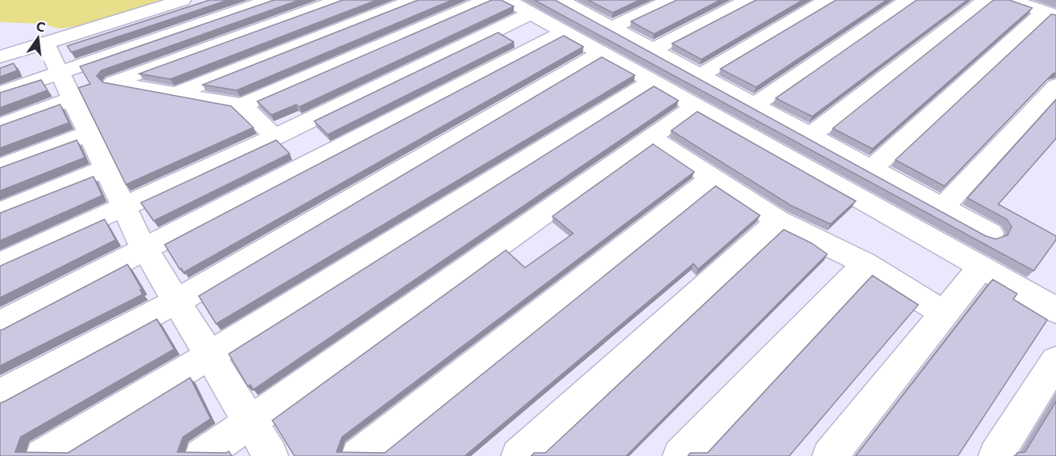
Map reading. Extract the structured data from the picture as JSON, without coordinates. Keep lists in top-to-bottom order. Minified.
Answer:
{"north":"top"}
